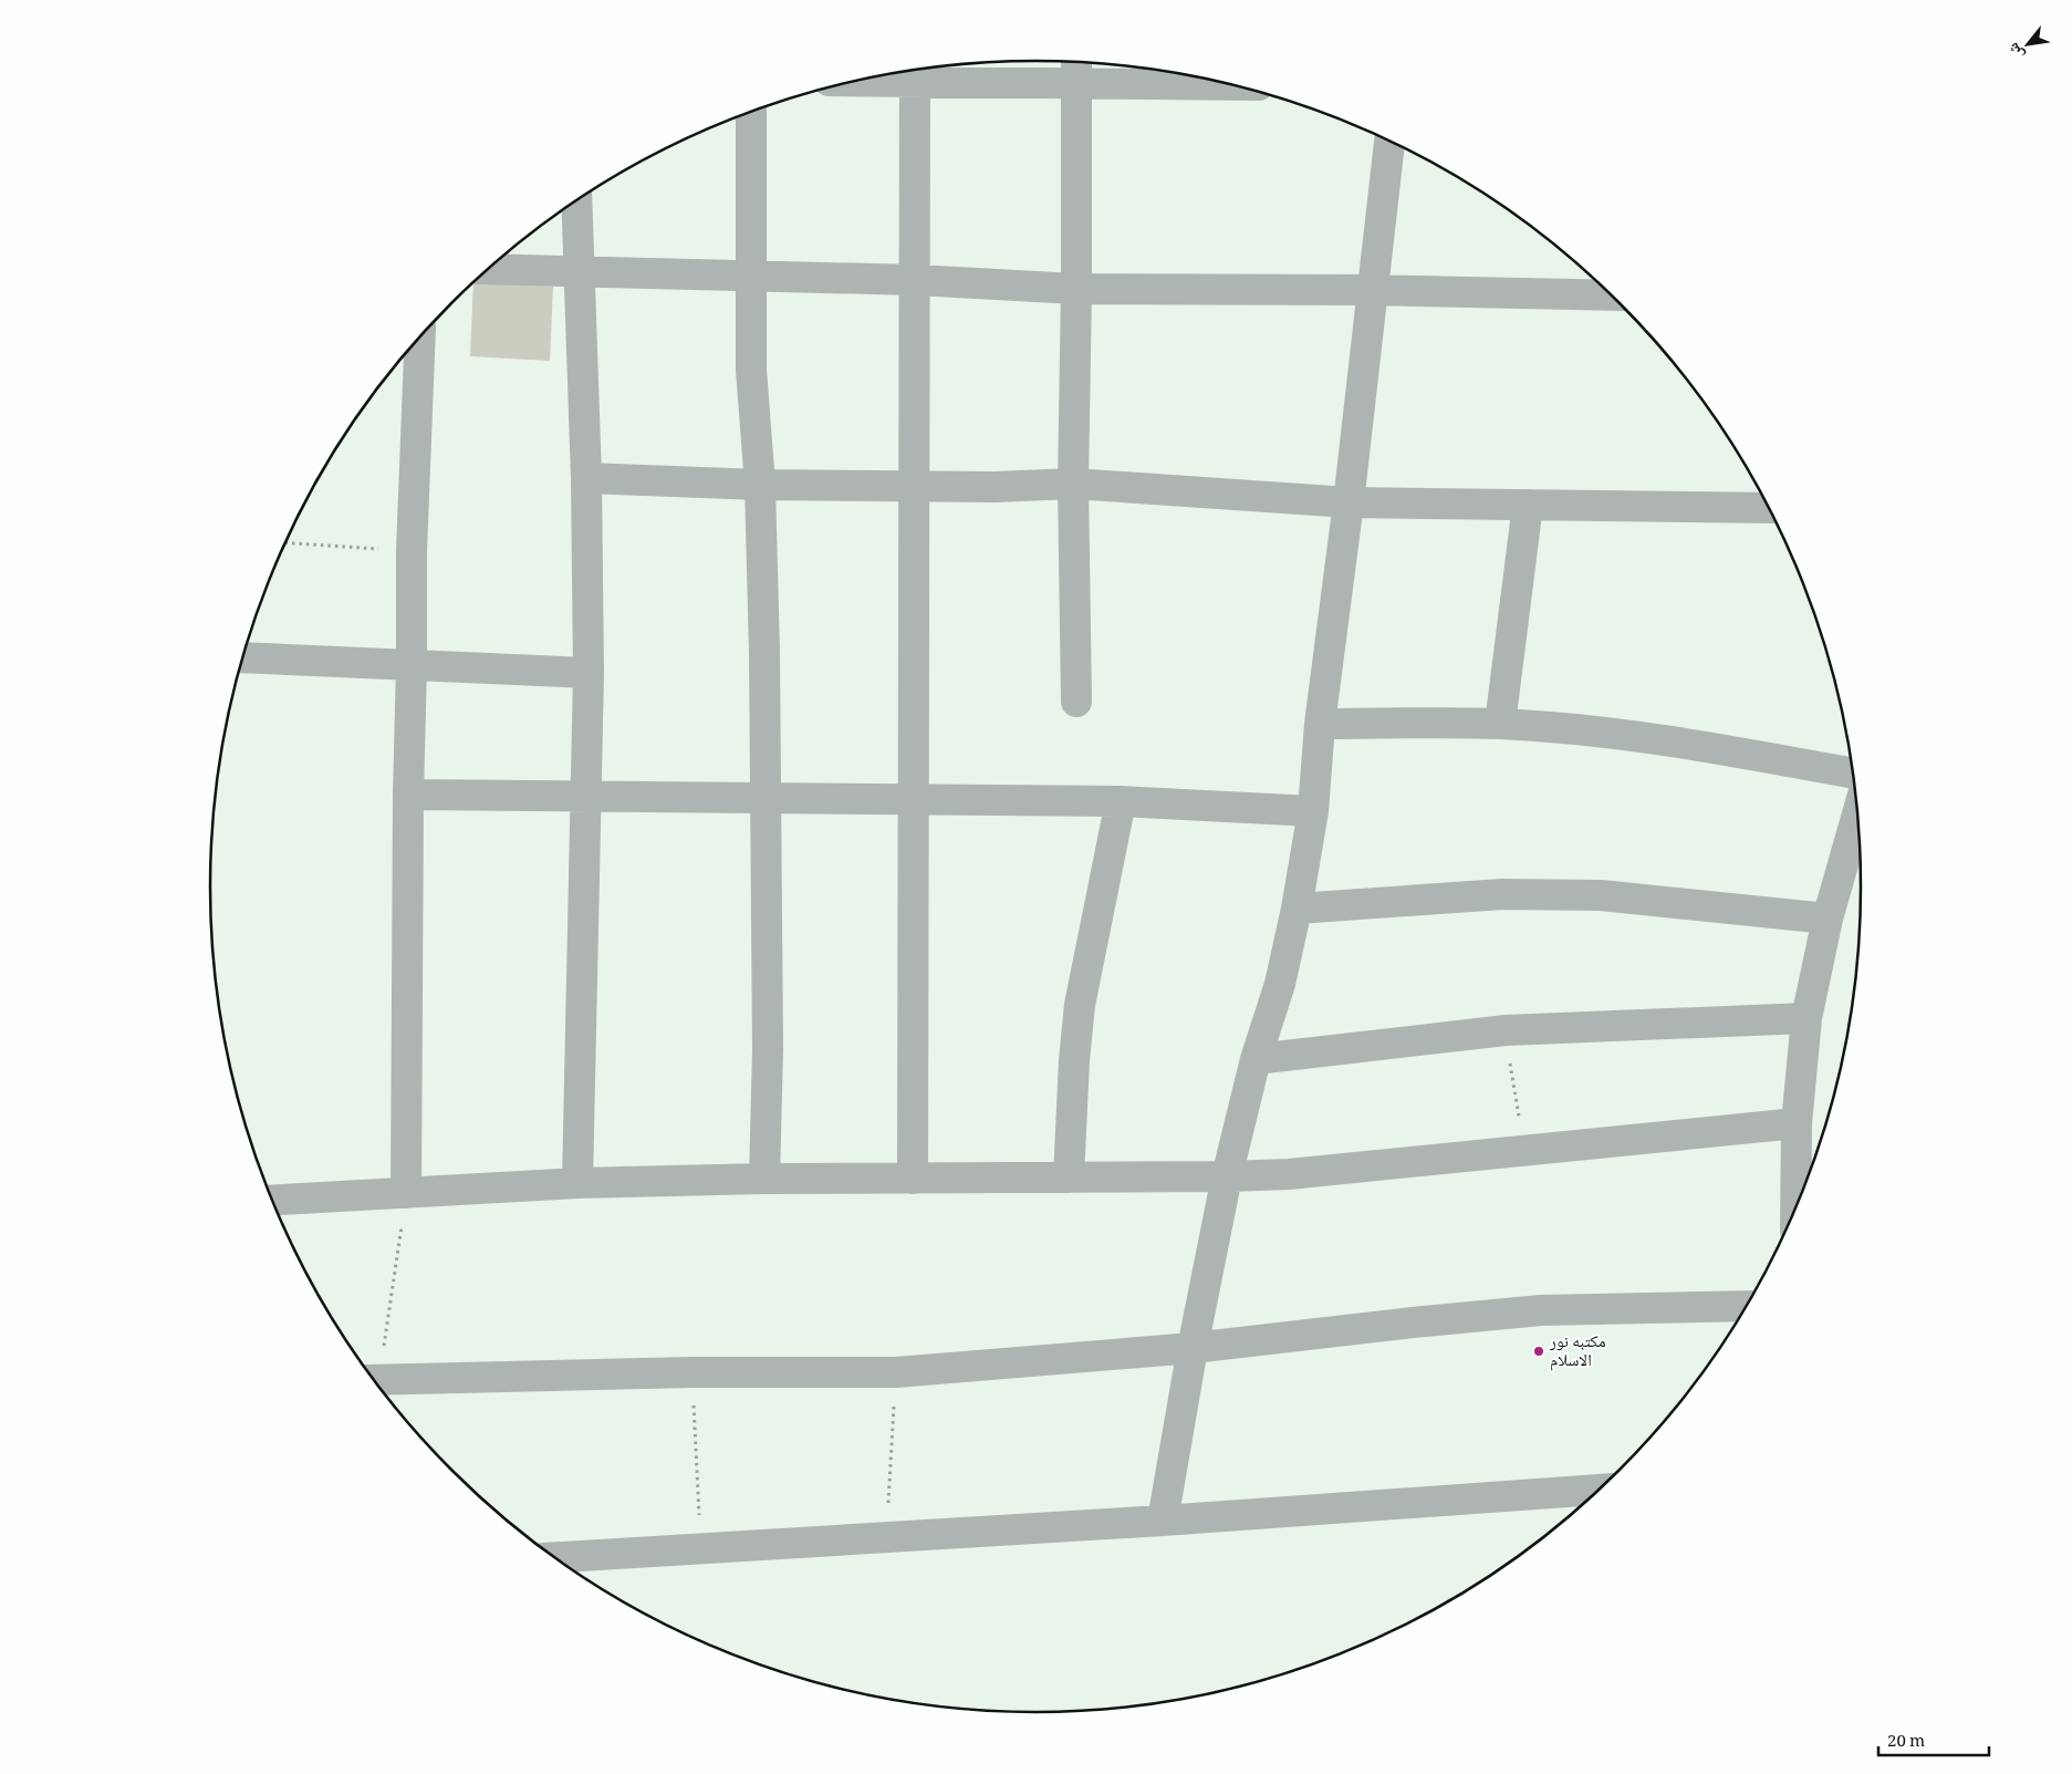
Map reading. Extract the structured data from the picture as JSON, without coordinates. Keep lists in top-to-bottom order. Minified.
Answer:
{"places":["مكتبه نور الاسلام"],"scale_bar":"20 m","north":"bottom left"}
